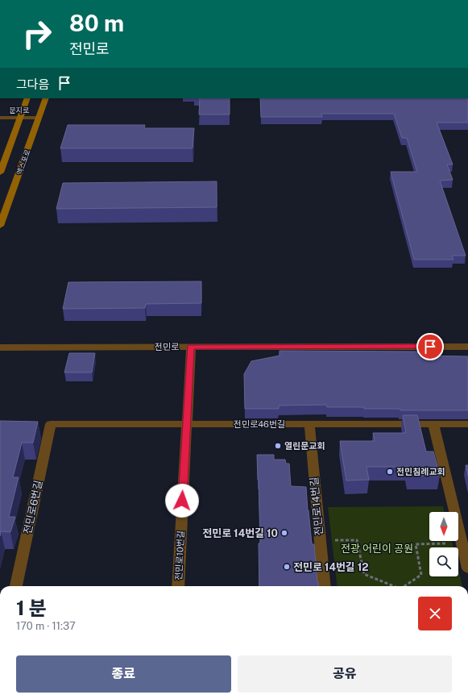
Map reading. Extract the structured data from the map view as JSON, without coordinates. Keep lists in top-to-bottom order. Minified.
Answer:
{"streets":{"main road":["엑스포로"],"street":["문지로","전민로","전민로46번길","전민로14번길","전민로6번길","전민로10번길"]},"crossings":[["문지로","엑스포로"],["전민로","전민로10번길"],["전민로46번길","전민로14번길"],["전민로46번길","전민로6번길"],["전민로46번길","전민로10번길"]],"parks":["전광 어린이 공원"],"places":["열린문교회","전민침례교회","전민로 14번길 10","전민로 14번길 12"],"north":"bottom","page":{"turn":["80 m","전민로"],"then":"그다음","heading":["1 분","170 m · 11:37"],"buttons":["종료","공유"]}}
